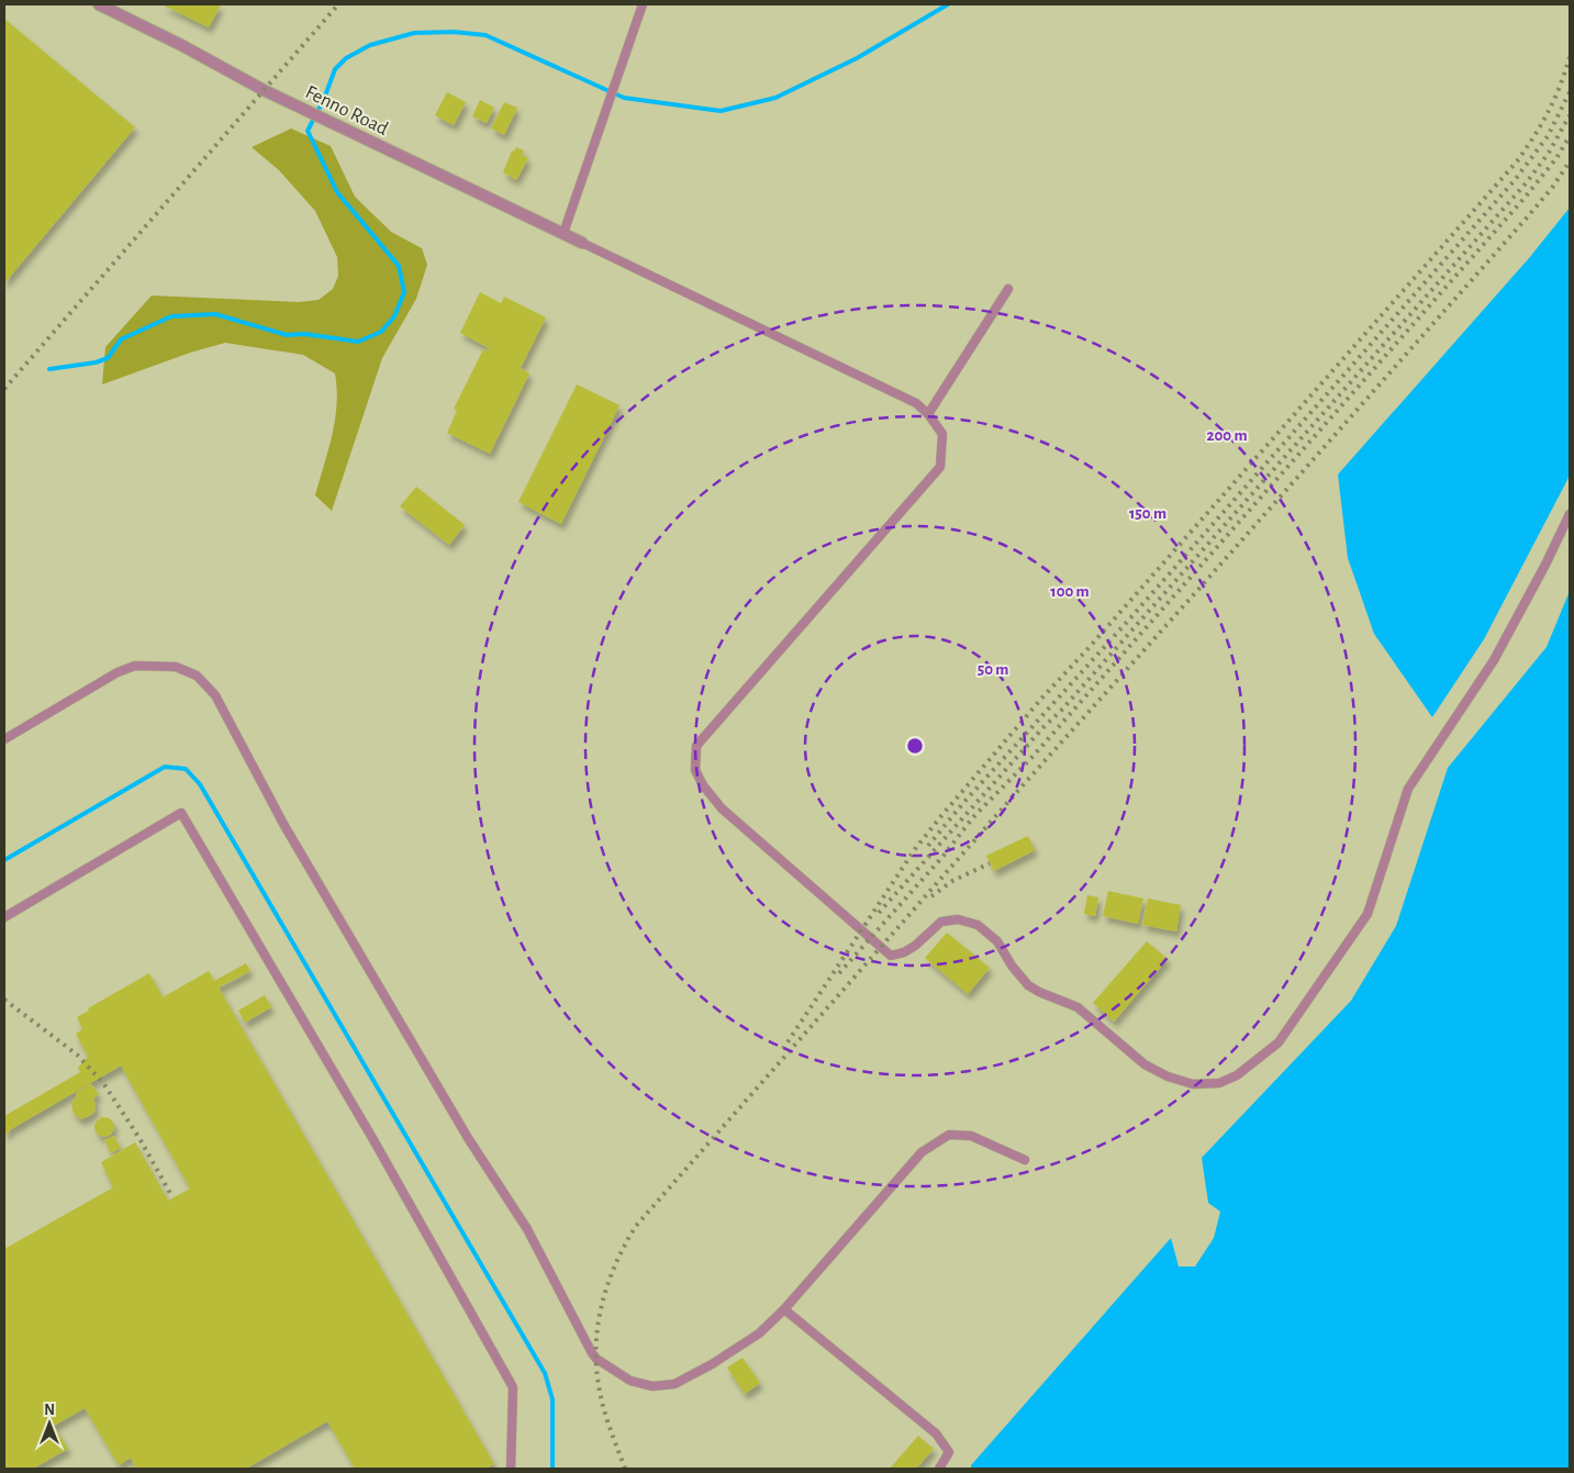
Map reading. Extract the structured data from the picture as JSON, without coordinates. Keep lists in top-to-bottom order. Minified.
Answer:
{"streets":{"street":["Fenno Road"]},"north":"top","rings":["200 m","150 m","100 m","50 m"]}
